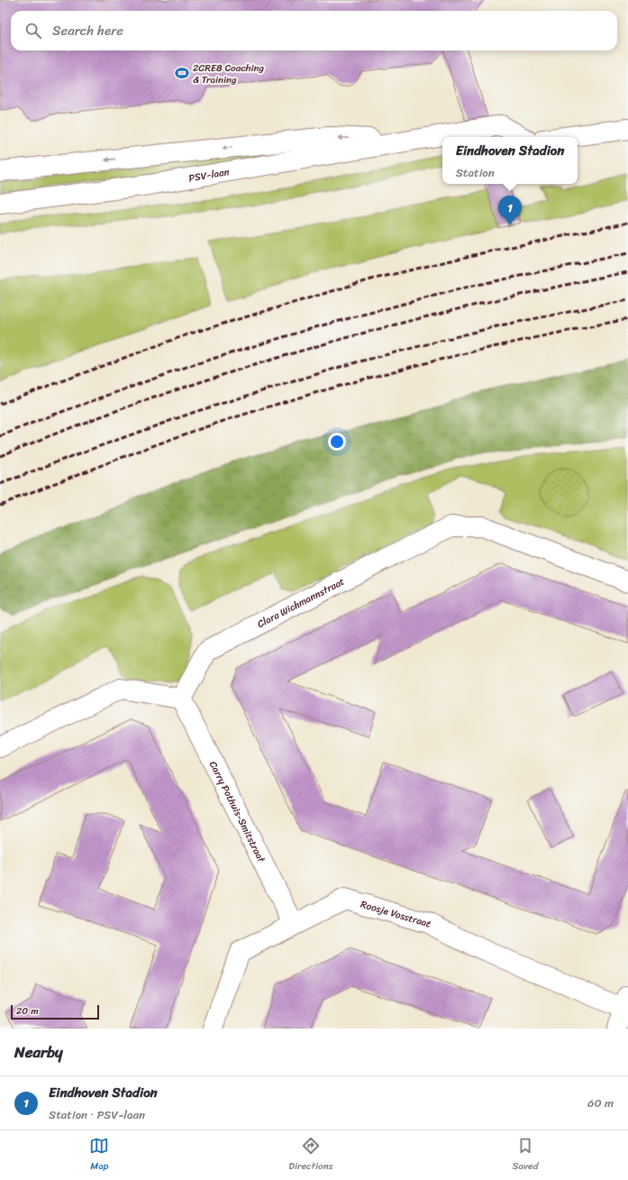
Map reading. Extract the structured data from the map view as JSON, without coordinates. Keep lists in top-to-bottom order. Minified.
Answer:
{"streets":{"street":["PSV-laan","Clara Wichmannstraat","Carry Pothuis-Smitstraat","Roosje Vosstraat"]},"crossings":[["Clara Wichmannstraat","Carry Pothuis-Smitstraat"],["Carry Pothuis-Smitstraat","Roosje Vosstraat"]],"places":{"sports":["2CRE8 Coaching & Training"]},"scale_bar":"20 m","page":{"search":"Search here","popup":["Eindhoven Stadion","Station"],"pins":"1","scale":"20 m","heading":"Nearby","list":[{"mark":"1","name":"Eindhoven Stadion","note":"Station · PSV-laan","value":"60 m"}],"nav":["Map","Directions","Saved"]}}
